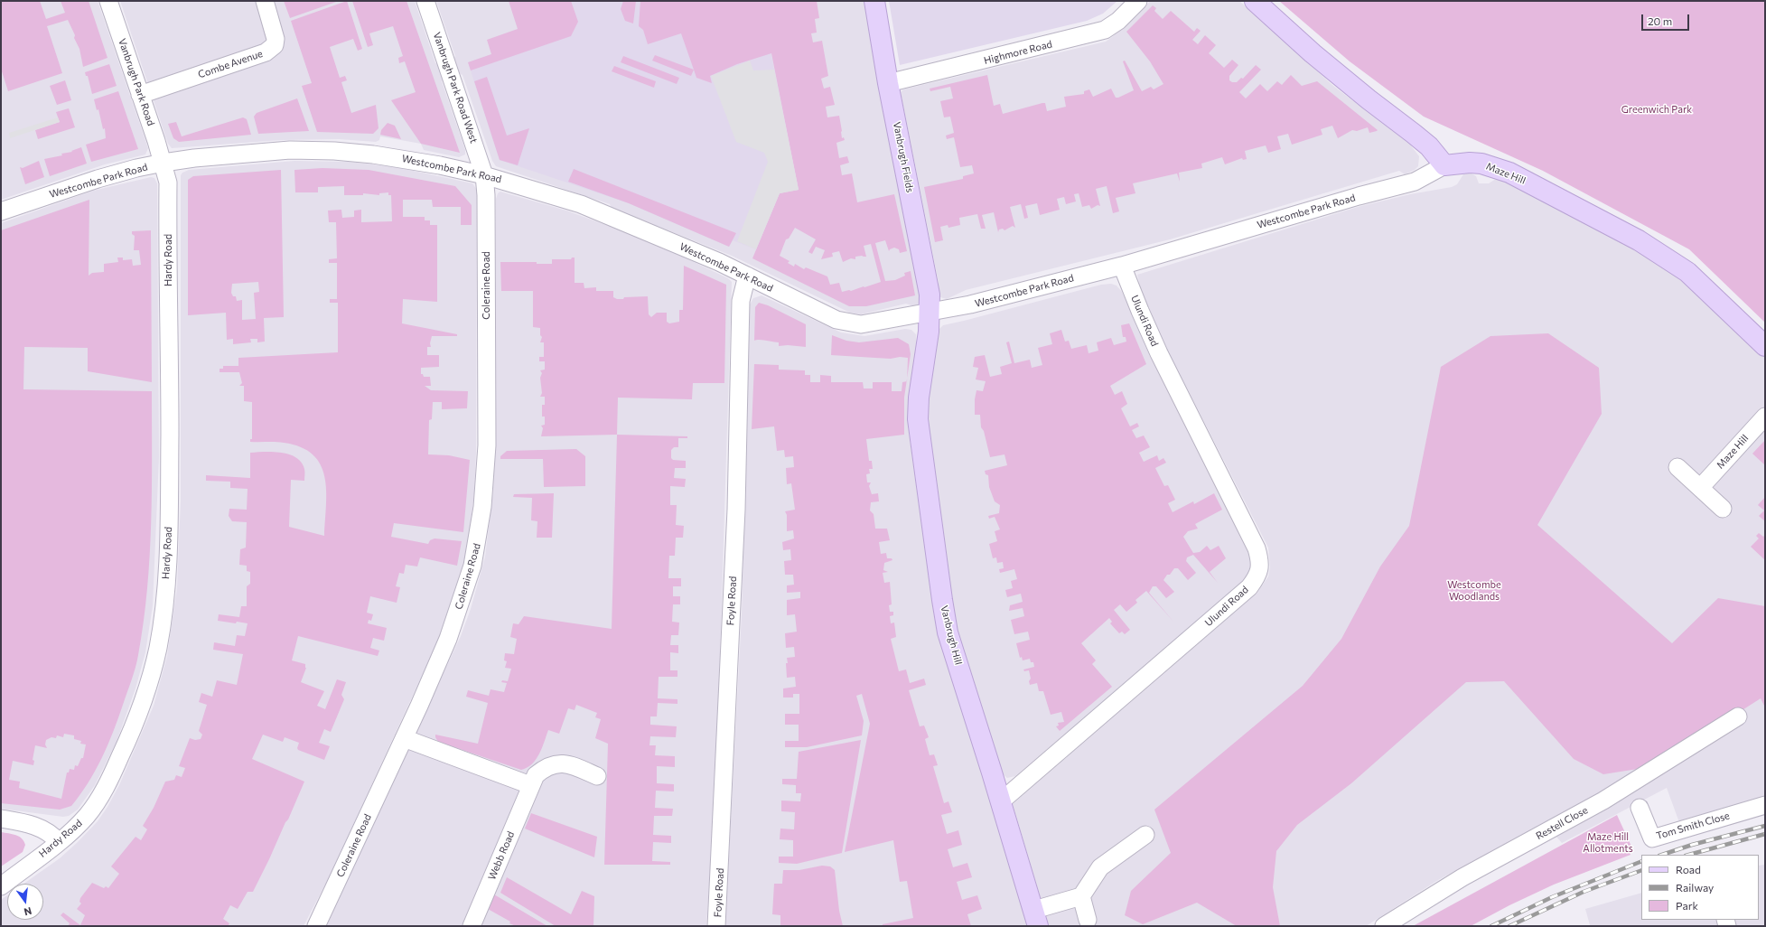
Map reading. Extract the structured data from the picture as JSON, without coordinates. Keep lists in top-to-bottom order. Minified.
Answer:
{"streets":{"street":["Highmore Road","Combe Avenue","Vanbrugh Park Road","Vanbrugh Park Road West","Vanbrugh Fields","Westcombe Park Road","Maze Hill","Hardy Road","Coleraine Road","Ulundi Road","Foyle Road","Vanbrugh Hill","Restell Close","Tom Smith Close","Webb Road"]},"crossings":[["Highmore Road","Vanbrugh Fields"],["Combe Avenue","Vanbrugh Park Road"],["Vanbrugh Park Road","Westcombe Park Road"],["Vanbrugh Park Road","Hardy Road"],["Vanbrugh Park Road West","Westcombe Park Road"],["Vanbrugh Park Road West","Coleraine Road"],["Vanbrugh Fields","Westcombe Park Road"],["Vanbrugh Fields","Vanbrugh Hill"],["Westcombe Park Road","Maze Hill"],["Westcombe Park Road","Hardy Road"],["Westcombe Park Road","Coleraine Road"],["Westcombe Park Road","Ulundi Road"],["Westcombe Park Road","Foyle Road"],["Westcombe Park Road","Vanbrugh Hill"],["Ulundi Road","Vanbrugh Hill"]],"parks":["Greenwich Park","Westcombe Woodlands","Maze Hill Allotments"],"legend":["Road","Railway","Park"],"scale_bar":"20 m","north":"bottom"}
